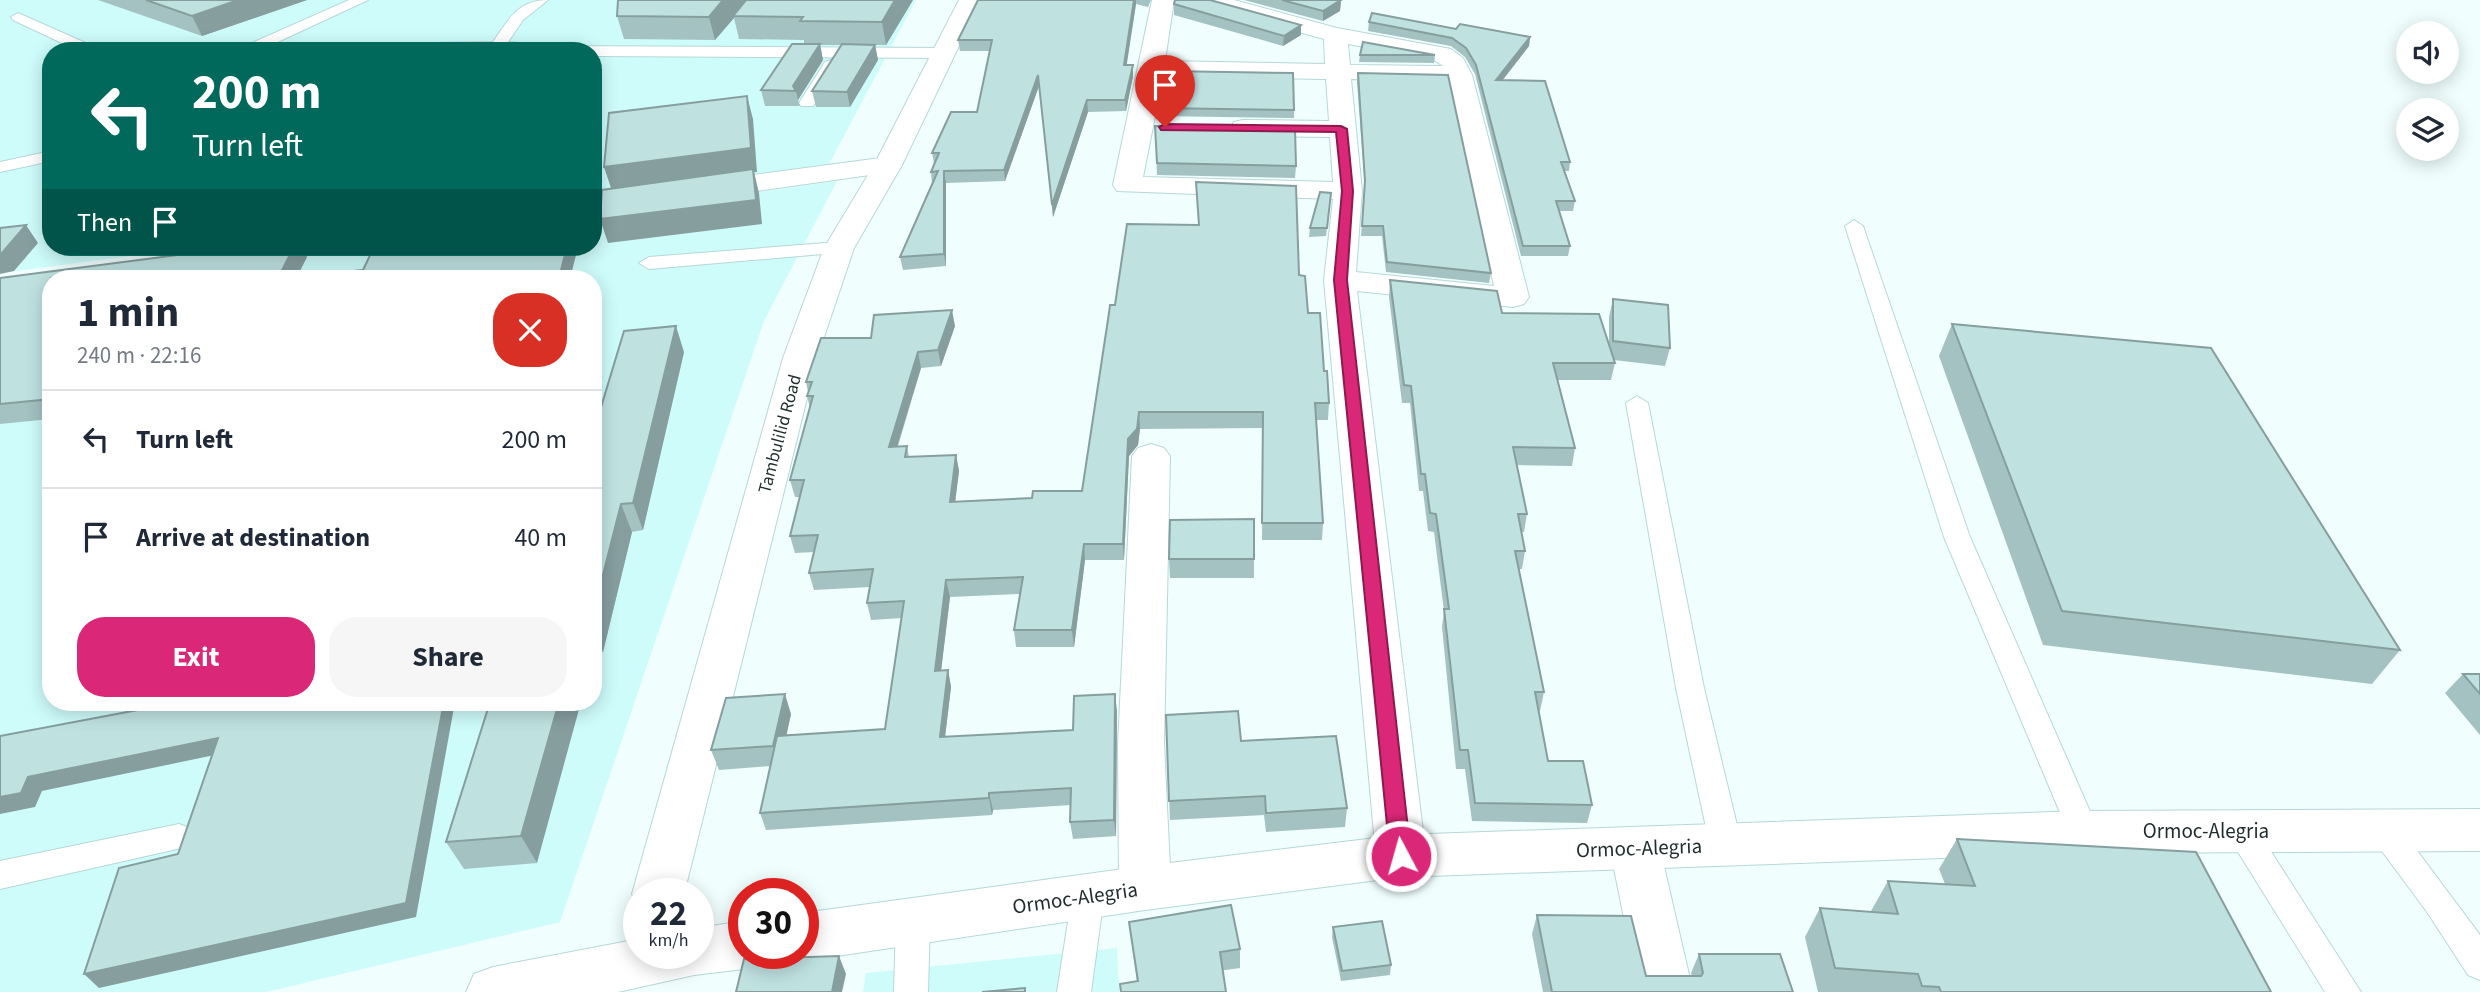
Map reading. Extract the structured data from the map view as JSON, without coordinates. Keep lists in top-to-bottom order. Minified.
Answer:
{"streets":{"street":["Tambulilid Road","Ormoc-Alegria"]},"page":{"turn":["200 m","Turn left"],"then":"Then","heading":["1 min","240 m · 22:16"],"list":[{"name":"Turn left","value":"200 m"},{"name":"Arrive at destination","value":"40 m"}],"buttons":["Exit","Share"],"speed":"22 km/h","limit":"30"}}
